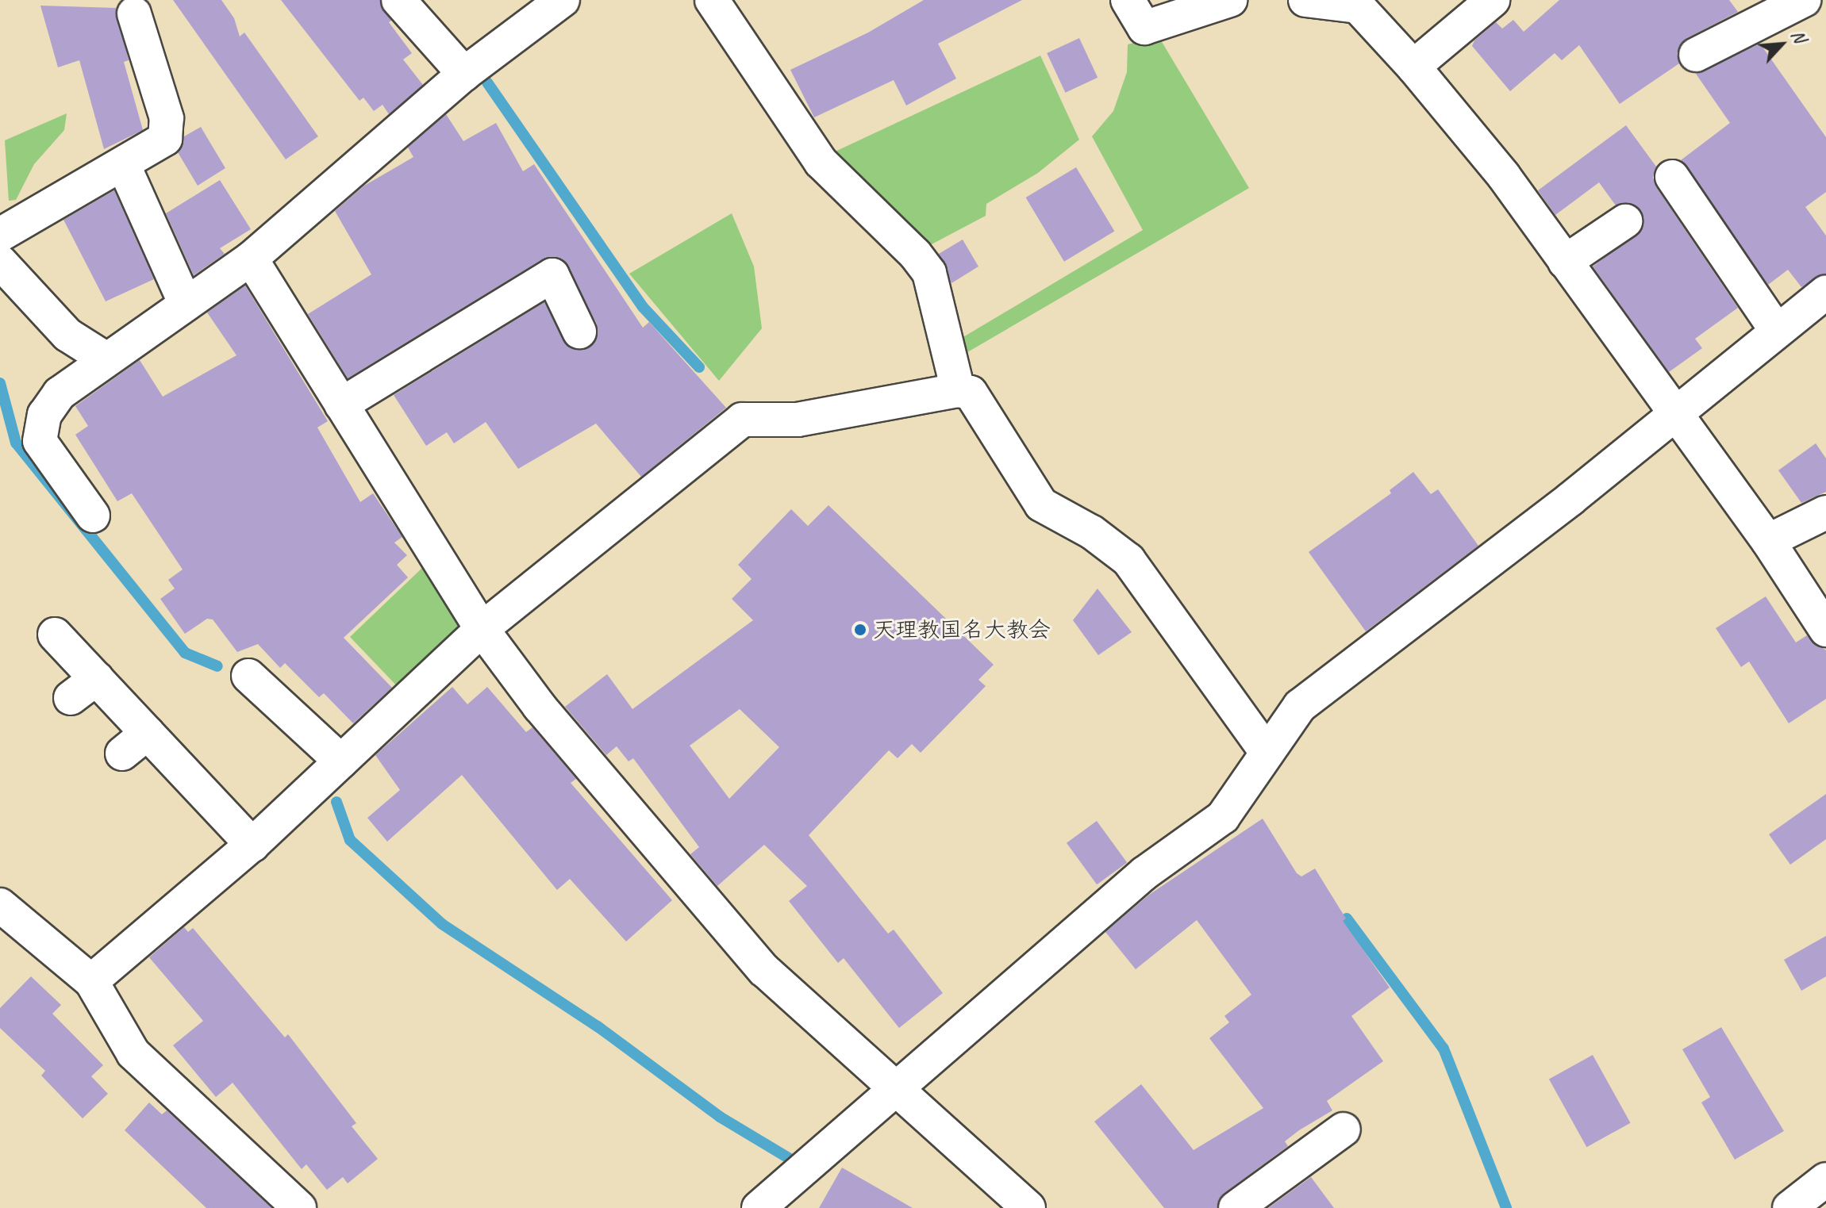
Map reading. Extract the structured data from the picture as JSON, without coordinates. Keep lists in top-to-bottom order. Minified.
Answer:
{"places":["天理教国名大教会"],"north":"top right"}
